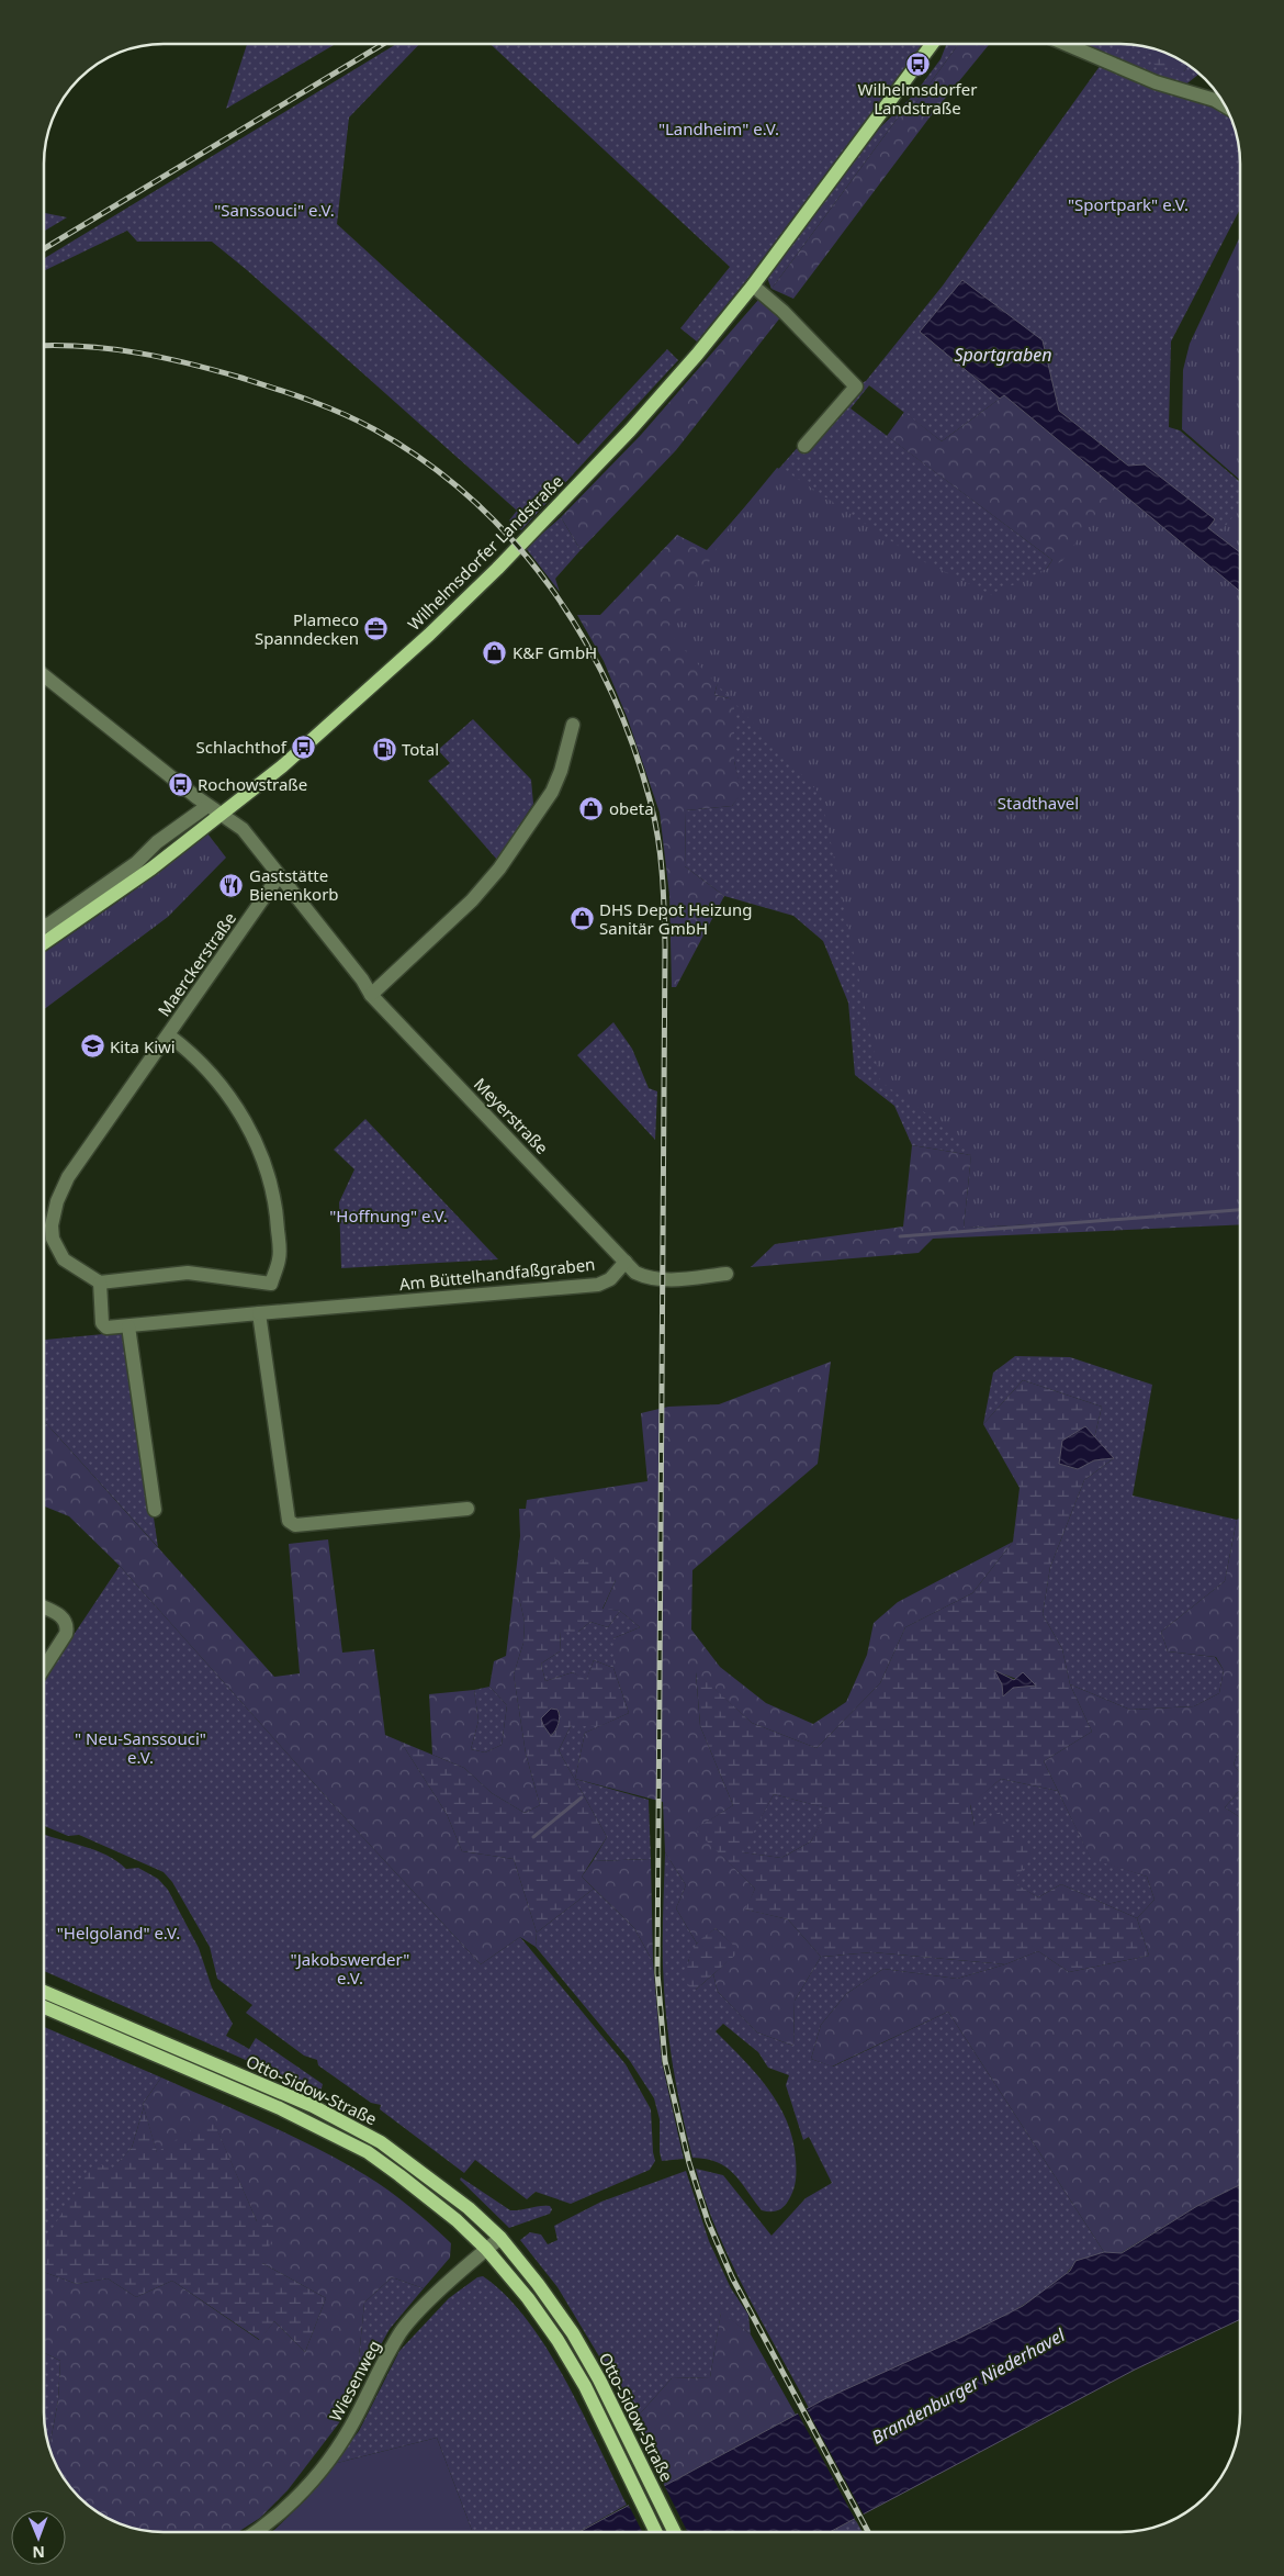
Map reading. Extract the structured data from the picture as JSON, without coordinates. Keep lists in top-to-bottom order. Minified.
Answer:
{"streets":{"main road":["Wilhelmsdorfer Landstraße","Otto-Sidow-Straße"],"street":["Maerckerstraße","Meyerstraße","Am Büttelhandfaßgraben","Wiesenweg"]},"crossings":[["Wilhelmsdorfer Landstraße","Meyerstraße"],["Maerckerstraße","Meyerstraße"],["Maerckerstraße","Am Büttelhandfaßgraben"],["Meyerstraße","Am Büttelhandfaßgraben"],["Otto-Sidow-Straße","Wiesenweg"]],"water":["Sportgraben","Brandenburger Niederhavel"],"parks":["\"Landheim\" e.V.","\"Sportpark\" e.V.","\"Sanssouci\" e.V.","Stadthavel","\"Hoffnung\" e.V.","\" Neu-Sanssouci\" e.V.","\"Helgoland\" e.V.","\"Jakobswerder\" e.V."],"places":{"bus stop":["Wilhelmsdorfer Landstraße","Schlachthof","Rochowstraße"],"office":["Plameco Spanndecken"],"shop":["K&F GmbH","obeta","DHS Depot Heizung Sanitär GmbH"],"fuel station":["Total"],"restaurant":["Gaststätte Bienenkorb"],"school or university":["Kita Kiwi"]},"north":"bottom"}
